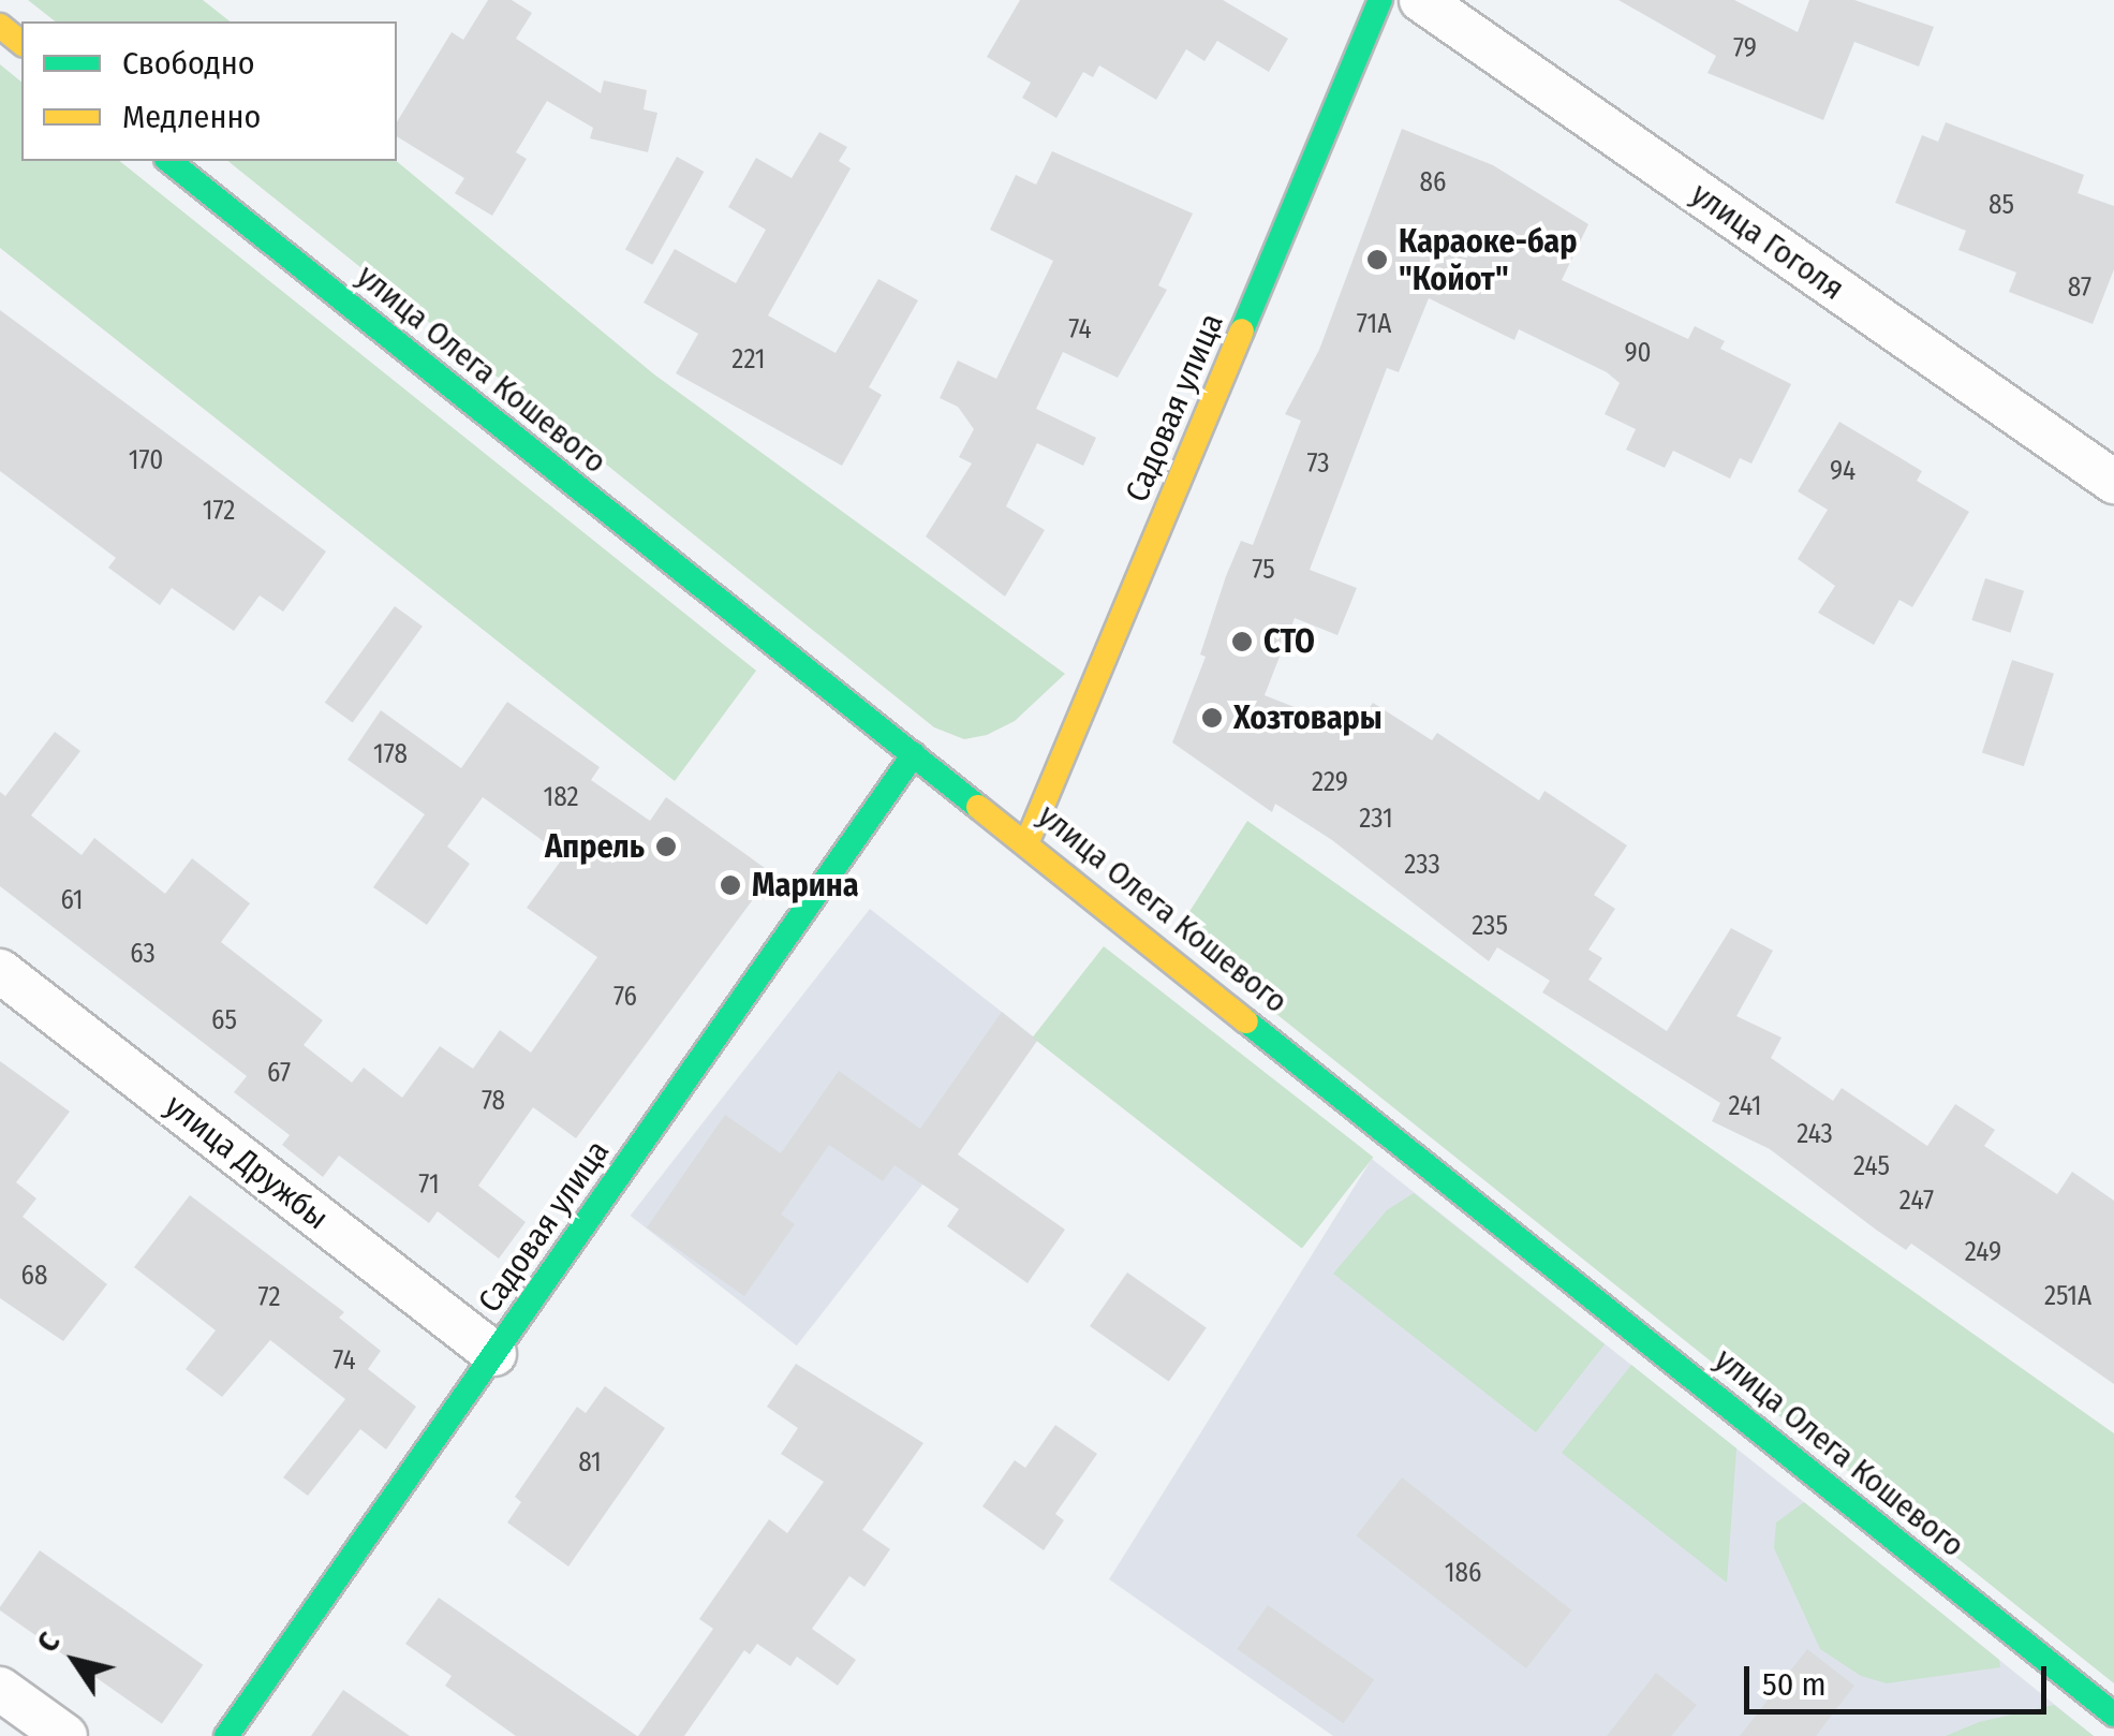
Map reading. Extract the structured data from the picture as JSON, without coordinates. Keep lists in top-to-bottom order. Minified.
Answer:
{"streets":{"street":["улица Гоголя","улица Олега Кошевого","Садовая улица","улица Дружбы"]},"crossings":[["улица Олега Кошевого","Садовая улица"],["Садовая улица","улица Дружбы"]],"places":["Караоке-бар \"Койот\"","СТО","Хозтовары","Апрель","Марина"],"house_numbers":["79","86","85","87","71А","74","90","221","170","73","94","172","75","178","229","182","231","233","61","235","63","76","65","67","78","241","243","245","71","247","249","68","251А","72","74","81","186"],"legend":["Свободно","Медленно"],"scale_bar":"50 m","north":"top left"}
